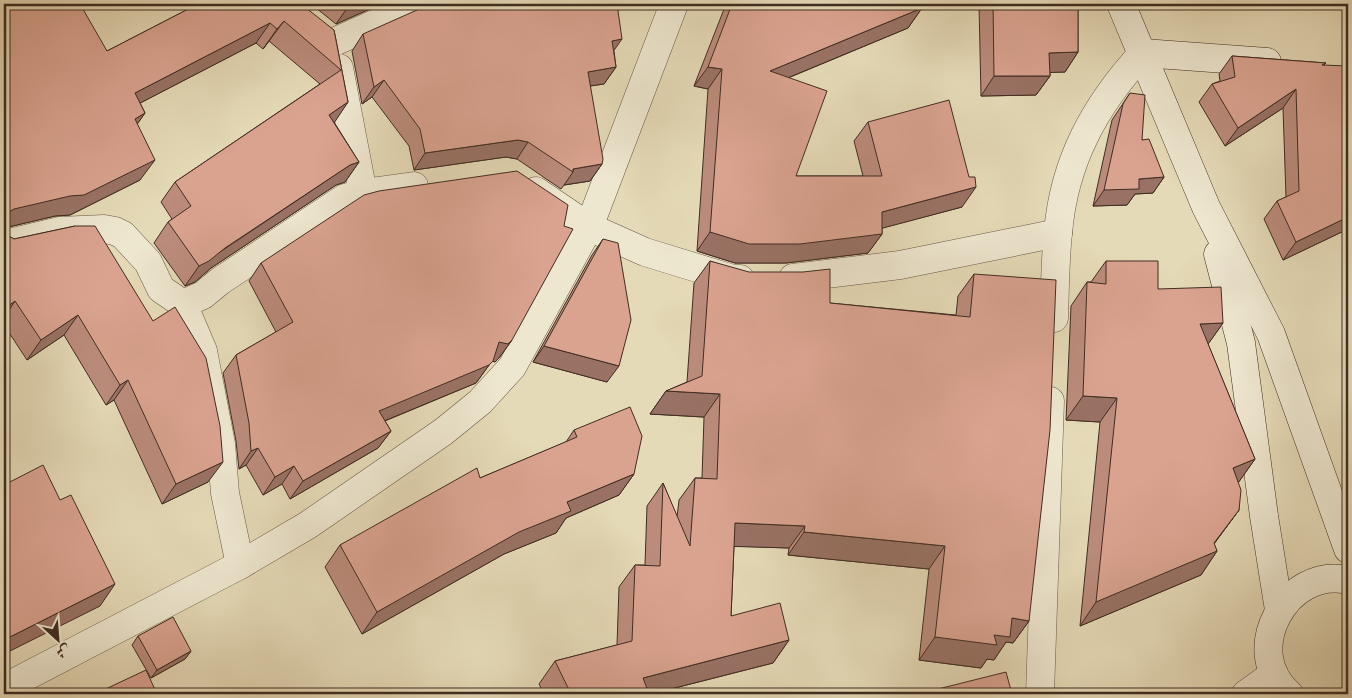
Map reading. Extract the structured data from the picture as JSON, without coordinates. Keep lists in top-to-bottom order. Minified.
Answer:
{"north":"bottom right"}
